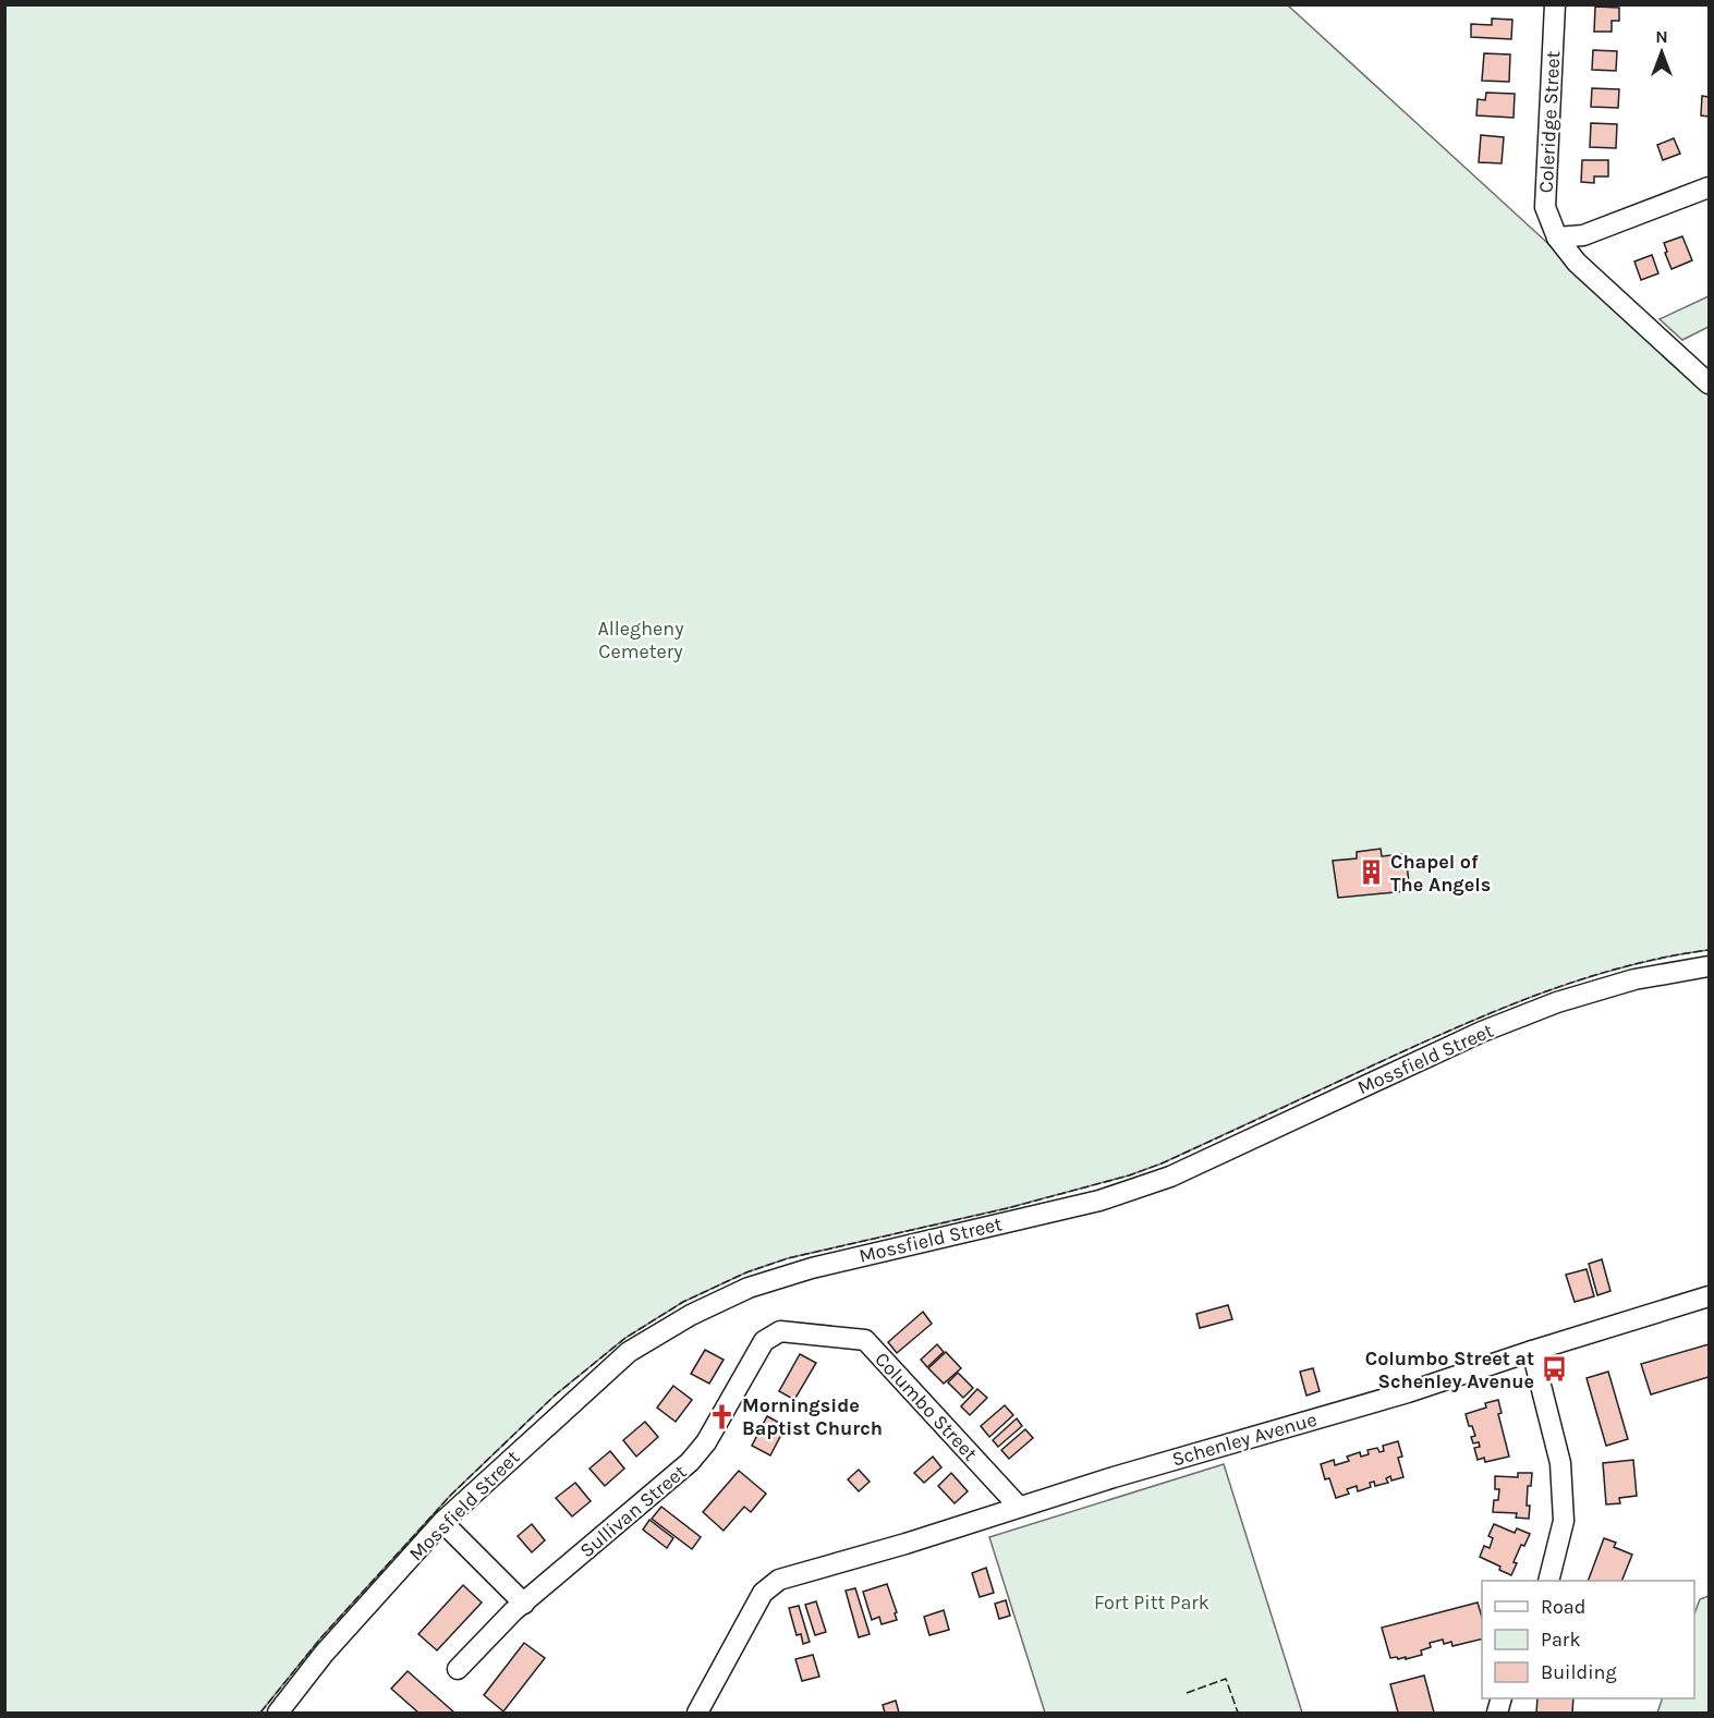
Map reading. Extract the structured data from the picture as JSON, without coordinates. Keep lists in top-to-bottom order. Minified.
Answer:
{"streets":{"street":["Coleridge Street","Mossfield Street","Columbo Street","Schenley Avenue","Sullivan Street"]},"crossings":[["Columbo Street","Schenley Avenue"],["Columbo Street","Sullivan Street"]],"parks":["Allegheny Cemetery","Fort Pitt Park"],"places":{"building":["Chapel of The Angels"],"bus stop":["Columbo Street at Schenley Avenue"],"church":["Morningside Baptist Church"]},"legend":["Road","Park","Building"],"north":"top"}
